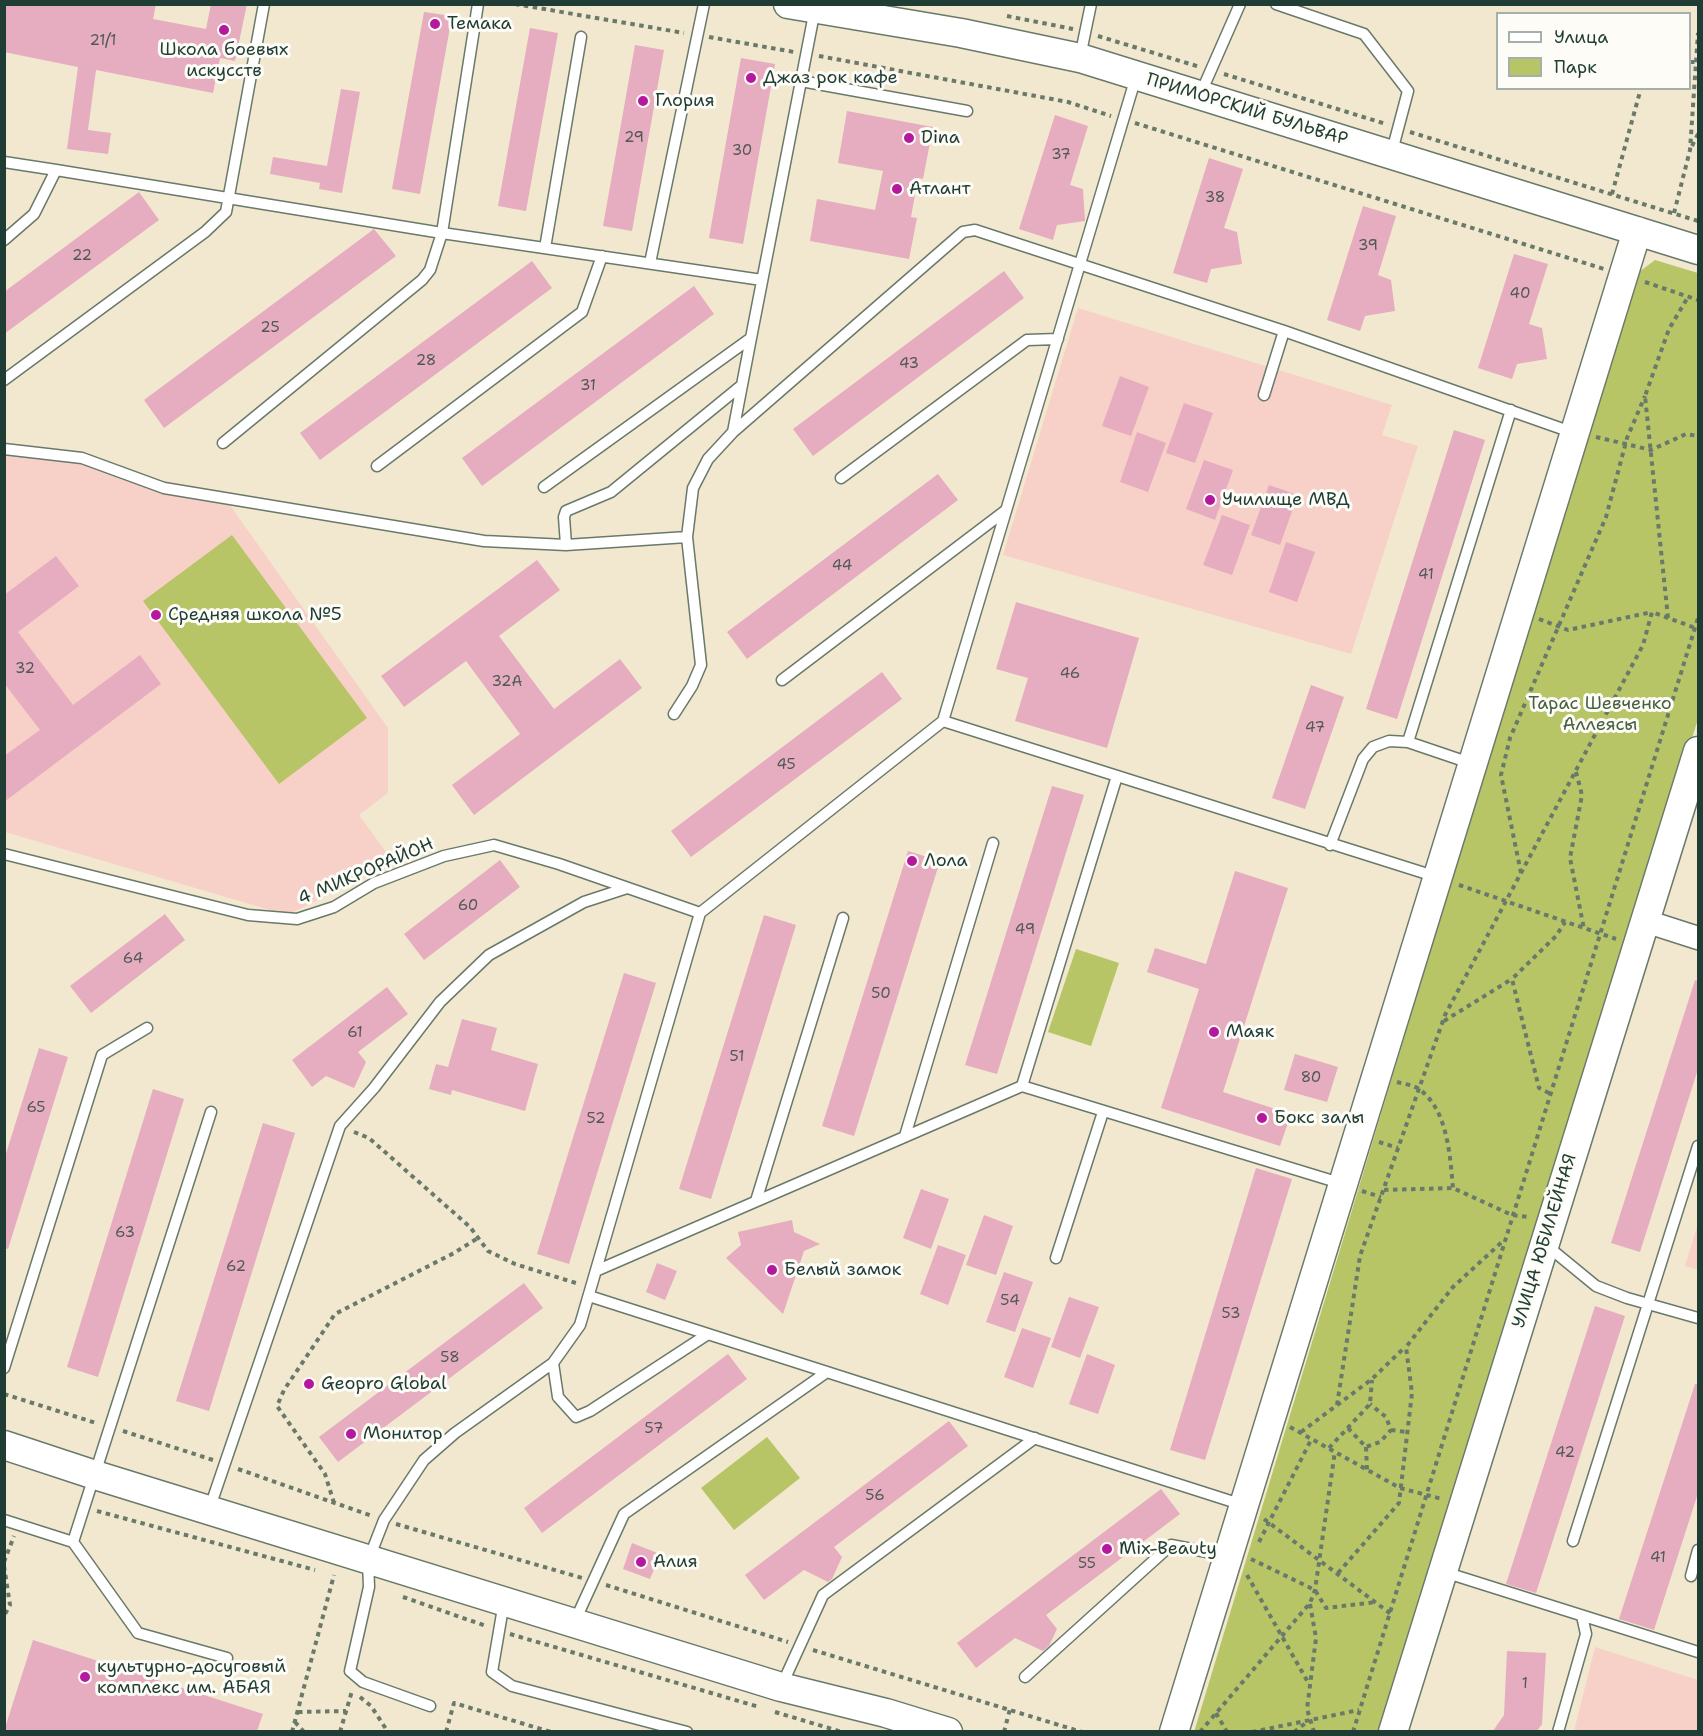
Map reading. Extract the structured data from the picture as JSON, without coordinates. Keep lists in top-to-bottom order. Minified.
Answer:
{"streets":{"street":["ПРИМОРСКИЙ БУЛЬВАР","УЛИЦА ЮБИЛЕЙНАЯ"],"lane":["4 МИКРОРАЙОН"]},"parks":["Тарас Шевченко Аллеясы"],"places":["Темака","Школа боевых искусств","Джаз рок кафе","Глория","Dina","Атлант","Училище МВД","Средняя школа №5","Лола","Маяк","Бокс залы","Белый замок","Geopro Global","Монитор","Mix-Beauty","Алия","культурно-досуговый комплекс им. АБАЯ"],"house_numbers":["21/1","29","30","37","38","39","22","40","25","28","43","31","44","41","32","46","32А","47","45","60","49","64","50","61","51","80","65","52","63","62","54","53","58","57","42","56","41","55","1"],"legend":["Улица","Парк"]}
